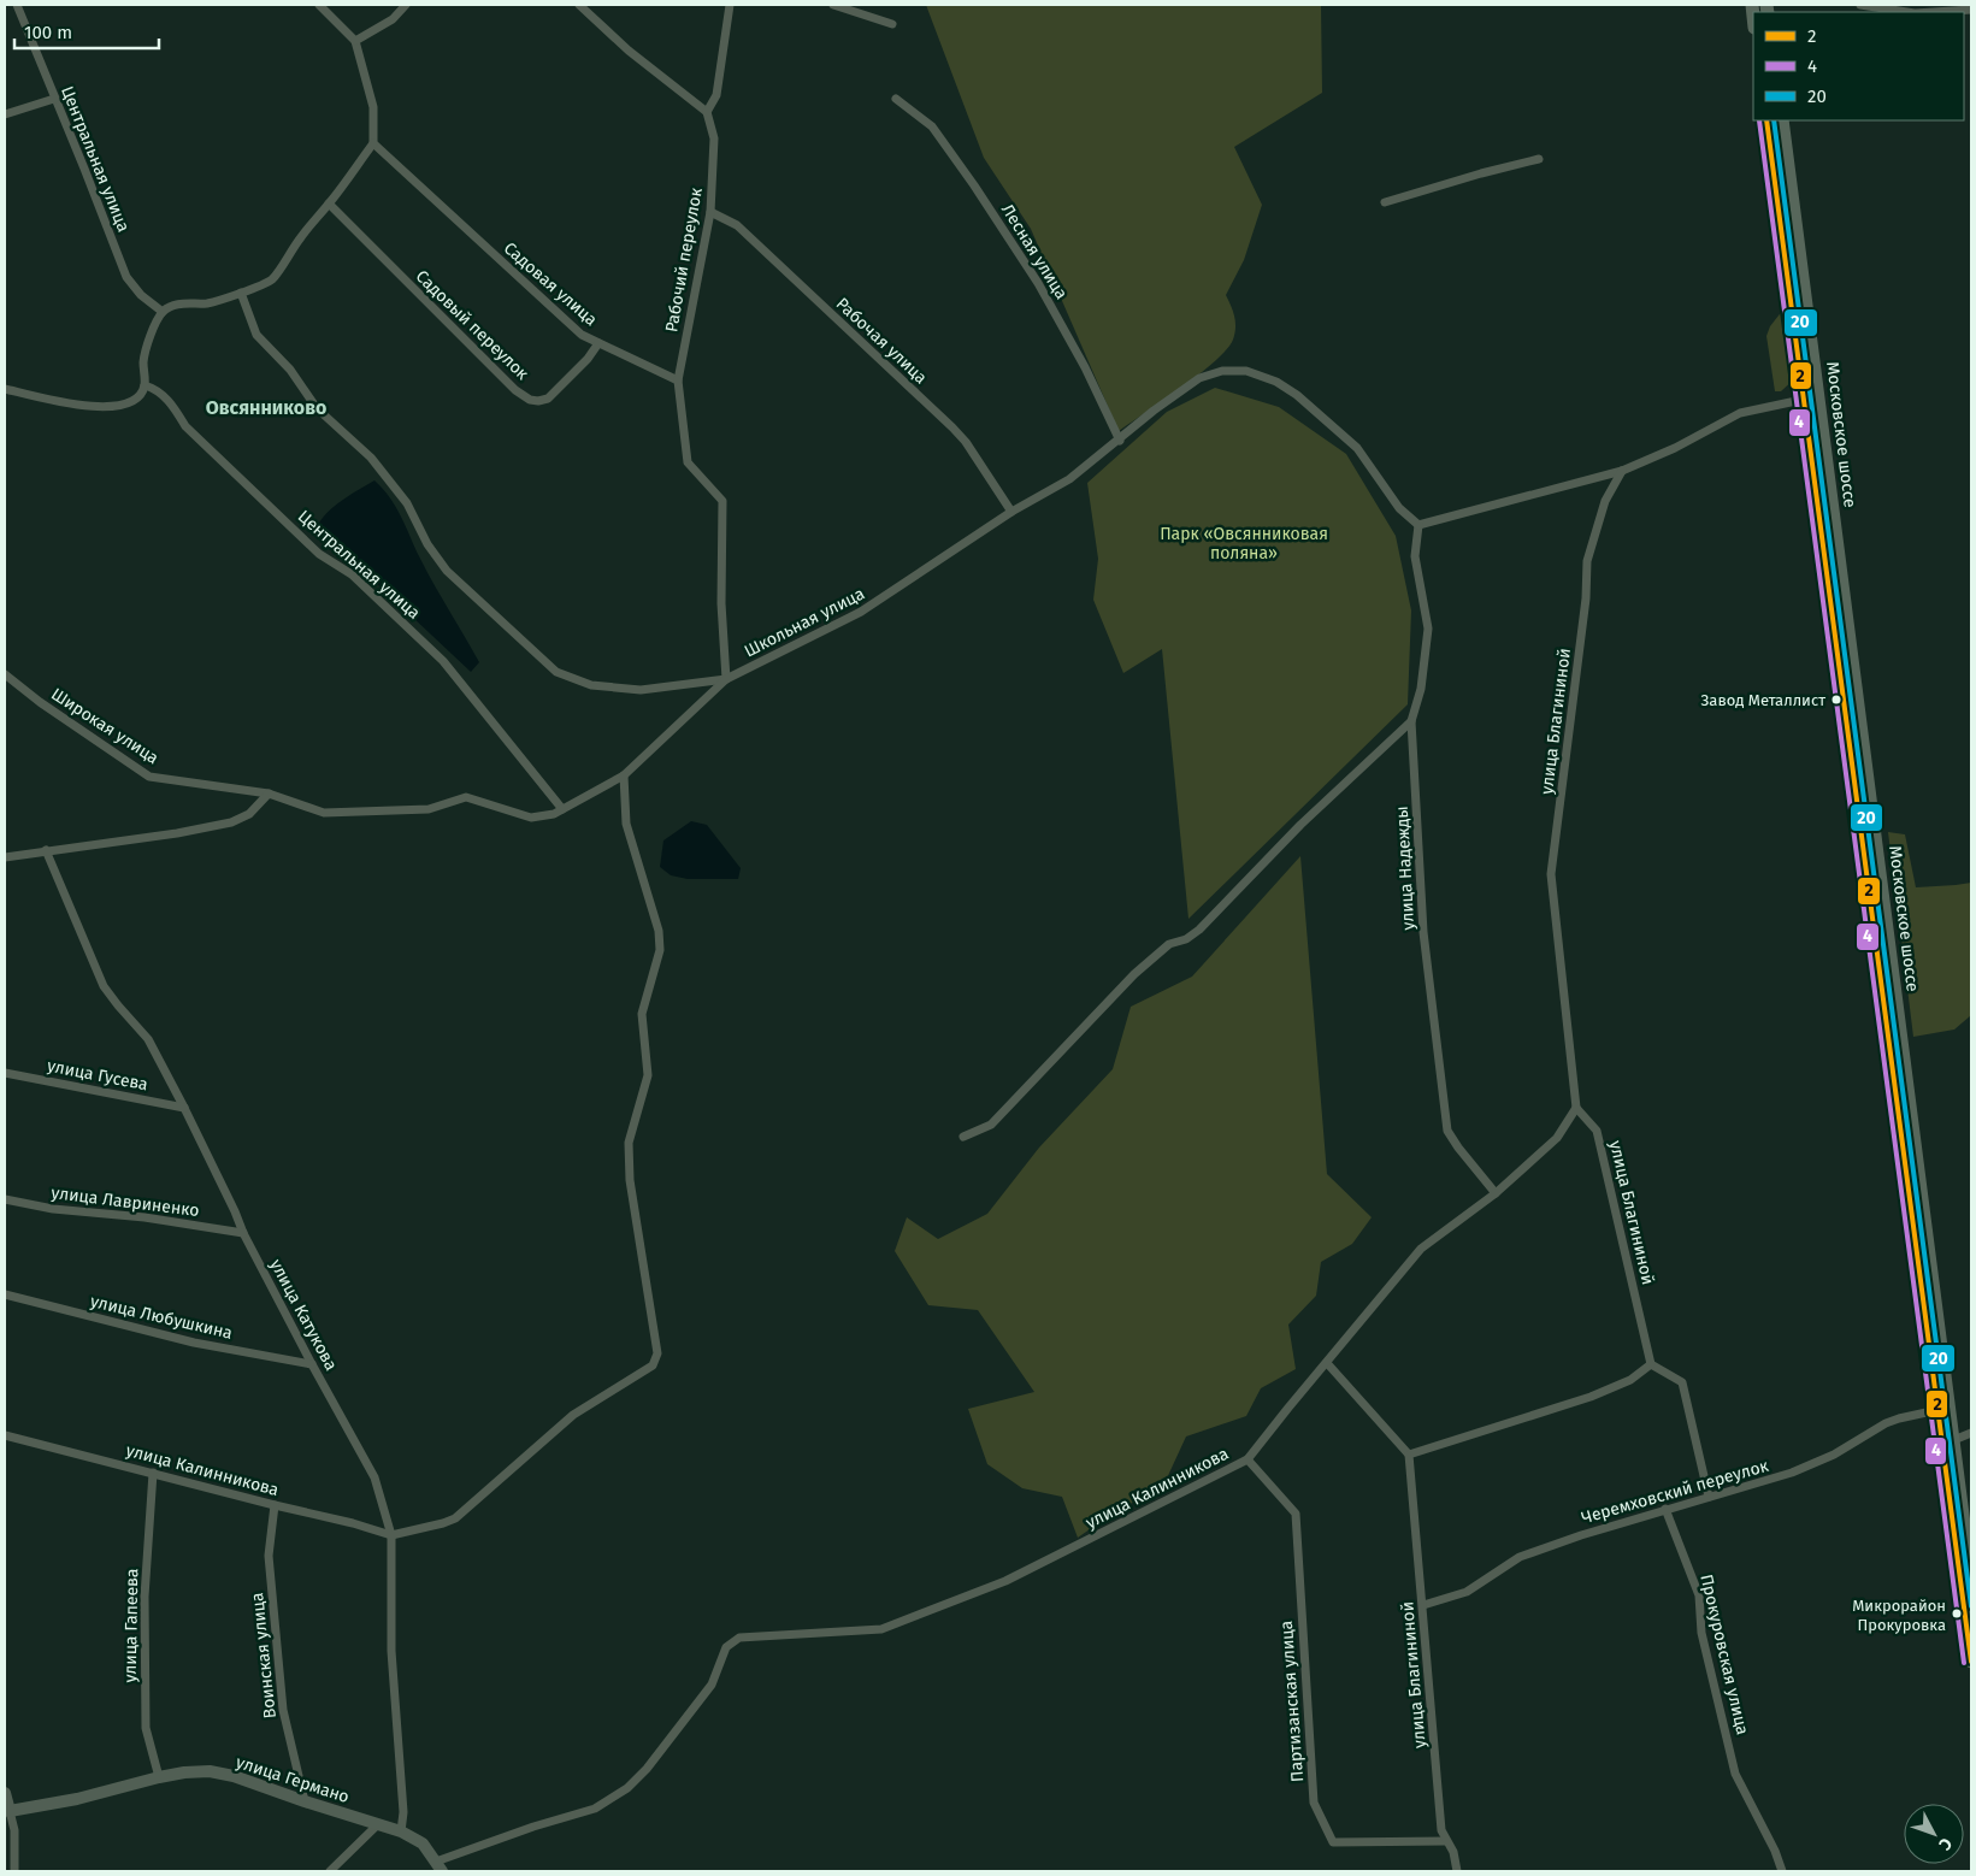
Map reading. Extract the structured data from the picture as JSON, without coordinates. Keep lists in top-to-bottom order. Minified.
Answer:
{"streets":{"main road":["Московское шоссе","улица Германо"],"street":["Центральная улица","Лесная улица","Рабочий переулок","Садовая улица","Садовый переулок","Рабочая улица","Школьная улица","улица Благининой","Широкая улица","улица Надежды","улица Гусева","улица Лавриненко","улица Катукова","улица Любушкина","улица Калинникова","Черемховский переулок","улица Гапеева","Прокуровская улица","Воинская улица","Партизанская улица"]},"crossings":[["Центральная улица","Школьная улица"],["Центральная улица","Широкая улица"],["Лесная улица","Школьная улица"],["Рабочий переулок","Садовая улица"],["Рабочий переулок","Рабочая улица"],["Садовая улица","Садовый переулок"],["Рабочая улица","Школьная улица"],["Московское шоссе","Черемховский переулок"],["Школьная улица","Широкая улица"],["Школьная улица","улица Надежды"],["улица Благининой","улица Калинникова"],["улица Благининой","Черемховский переулок"],["улица Благининой","Партизанская улица"],["улица Надежды","улица Калинникова"],["улица Гусева","улица Катукова"],["улица Лавриненко","улица Катукова"],["улица Катукова","улица Любушкина"],["улица Катукова","улица Калинникова"],["улица Катукова","улица Германо"],["улица Калинникова","улица Гапеева"],["улица Калинникова","Воинская улица"],["улица Калинникова","Партизанская улица"],["улица Калинникова","улица Германо"],["Черемховский переулок","Прокуровская улица"],["улица Гапеева","улица Германо"],["Воинская улица","улица Германо"]],"districts":["Овсянниково"],"parks":["Парк «Овсянниковая поляна»"],"places":["Завод Металлист","Микрорайон Прокуровка"],"lines":["transit line 2","transit line 4","transit line 20"],"legend":["2","4","20"],"scale_bar":"100 m","north":"bottom right"}
